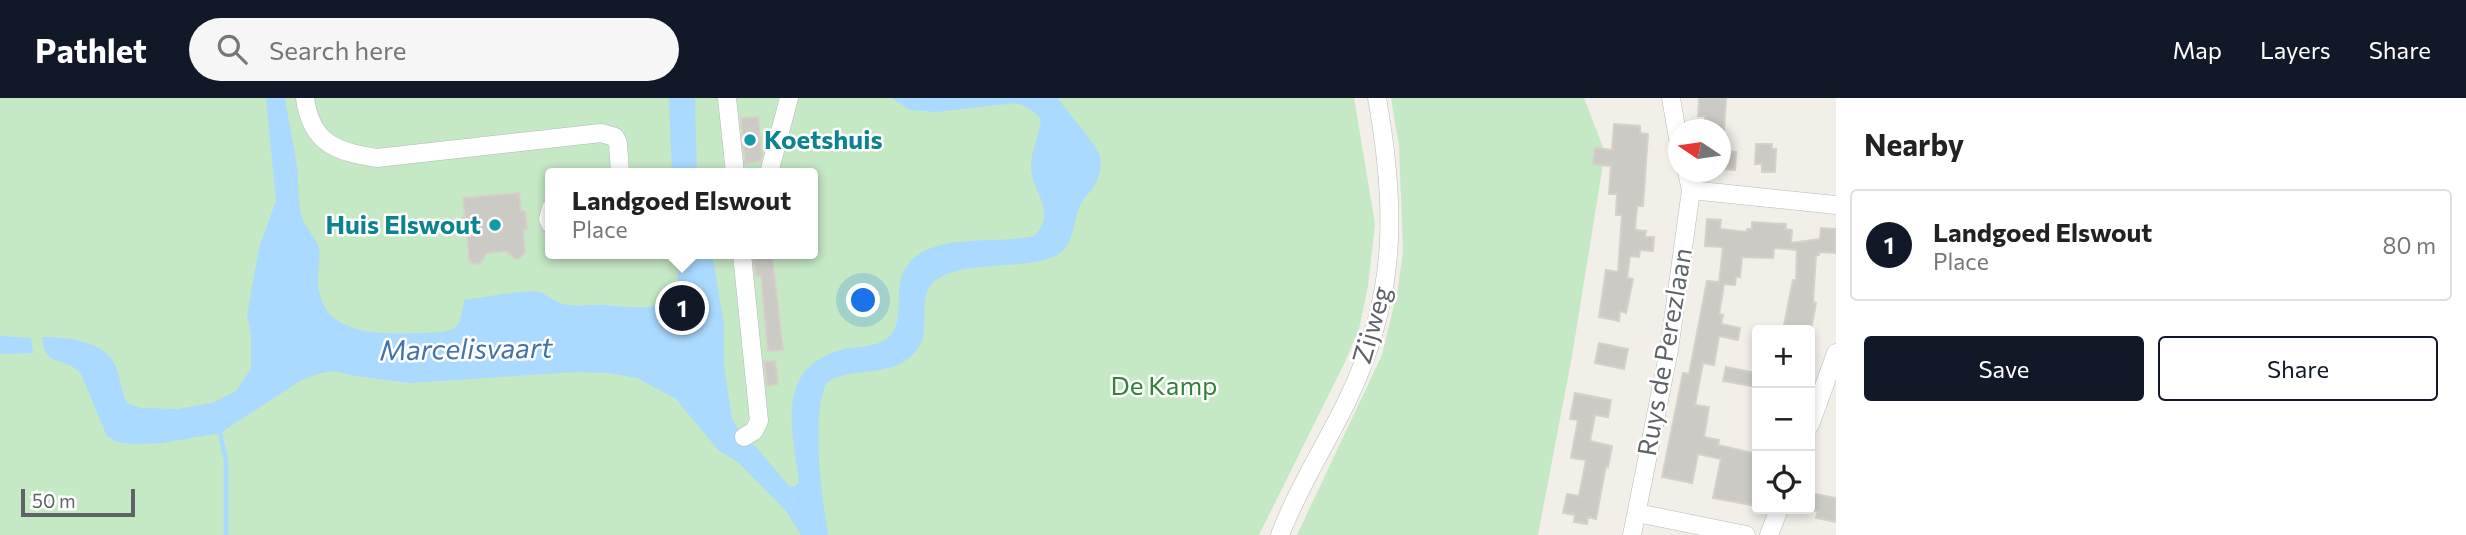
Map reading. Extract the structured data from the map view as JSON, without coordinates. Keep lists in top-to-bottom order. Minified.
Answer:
{"streets":{"street":["Zijweg","Ruys de Perezlaan"]},"water":["Marcelisvaart"],"parks":["De Kamp"],"places":["Koetshuis","Huis Elswout"],"scale_bar":"50 m","north":"left","page":{"header":"Pathlet","search":"Search here","nav":["Map","Layers","Share"],"heading":"Nearby","popup":["Landgoed Elswout","Place"],"list":[{"mark":"1","name":"Landgoed Elswout","note":"Place","value":"80 m"}],"pins":"1","buttons":["Save","Share"],"map_buttons":["+","−"],"scale":"50 m"}}
